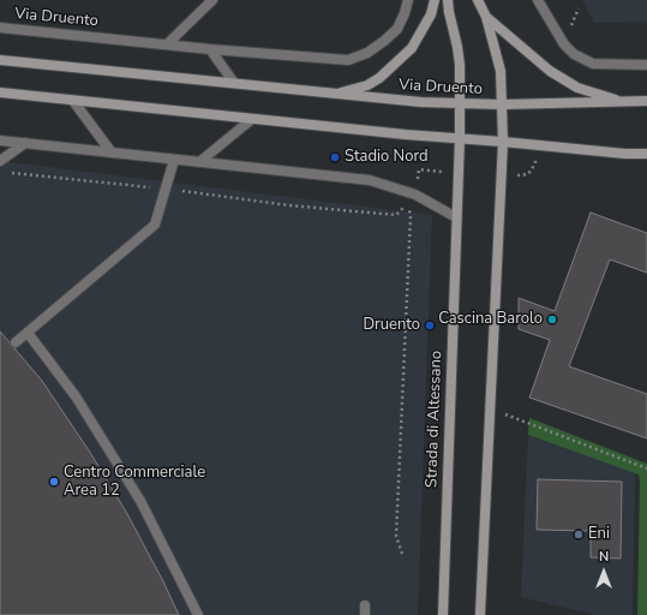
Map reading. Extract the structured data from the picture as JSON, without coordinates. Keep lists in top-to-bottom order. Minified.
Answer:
{"streets":{"street":["Via Druento","Strada di Altessano"]},"crossings":[["Via Druento","Strada di Altessano"]],"places":["Stadio Nord","Cascina Barolo","Druento","Centro Commerciale Area 12","Eni"],"north":"top"}
